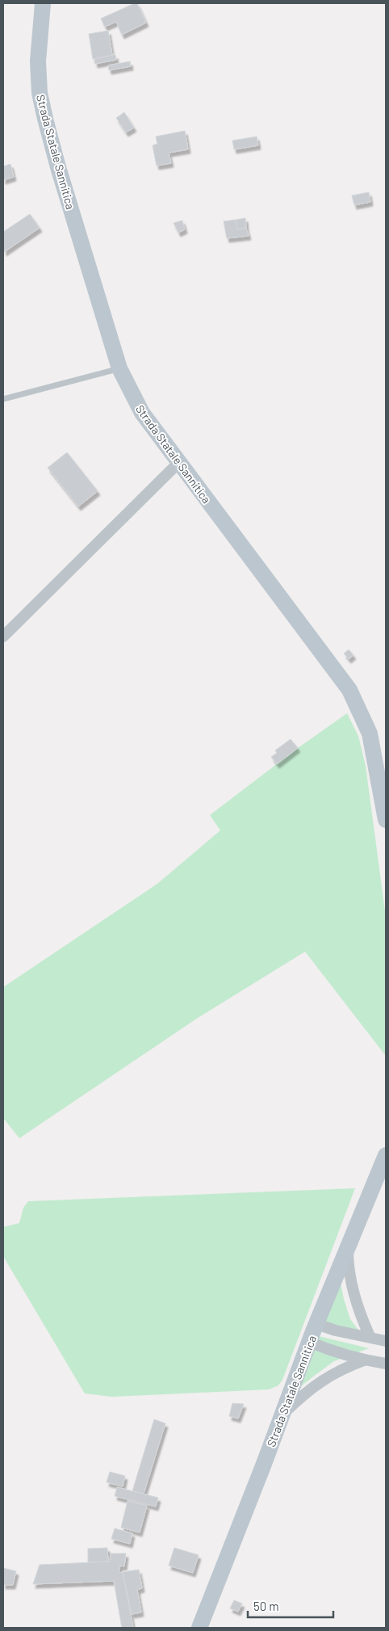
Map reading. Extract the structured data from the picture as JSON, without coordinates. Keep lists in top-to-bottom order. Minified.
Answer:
{"streets":{"main road":["Strada Statale Sannitica"]},"scale_bar":"50 m"}
